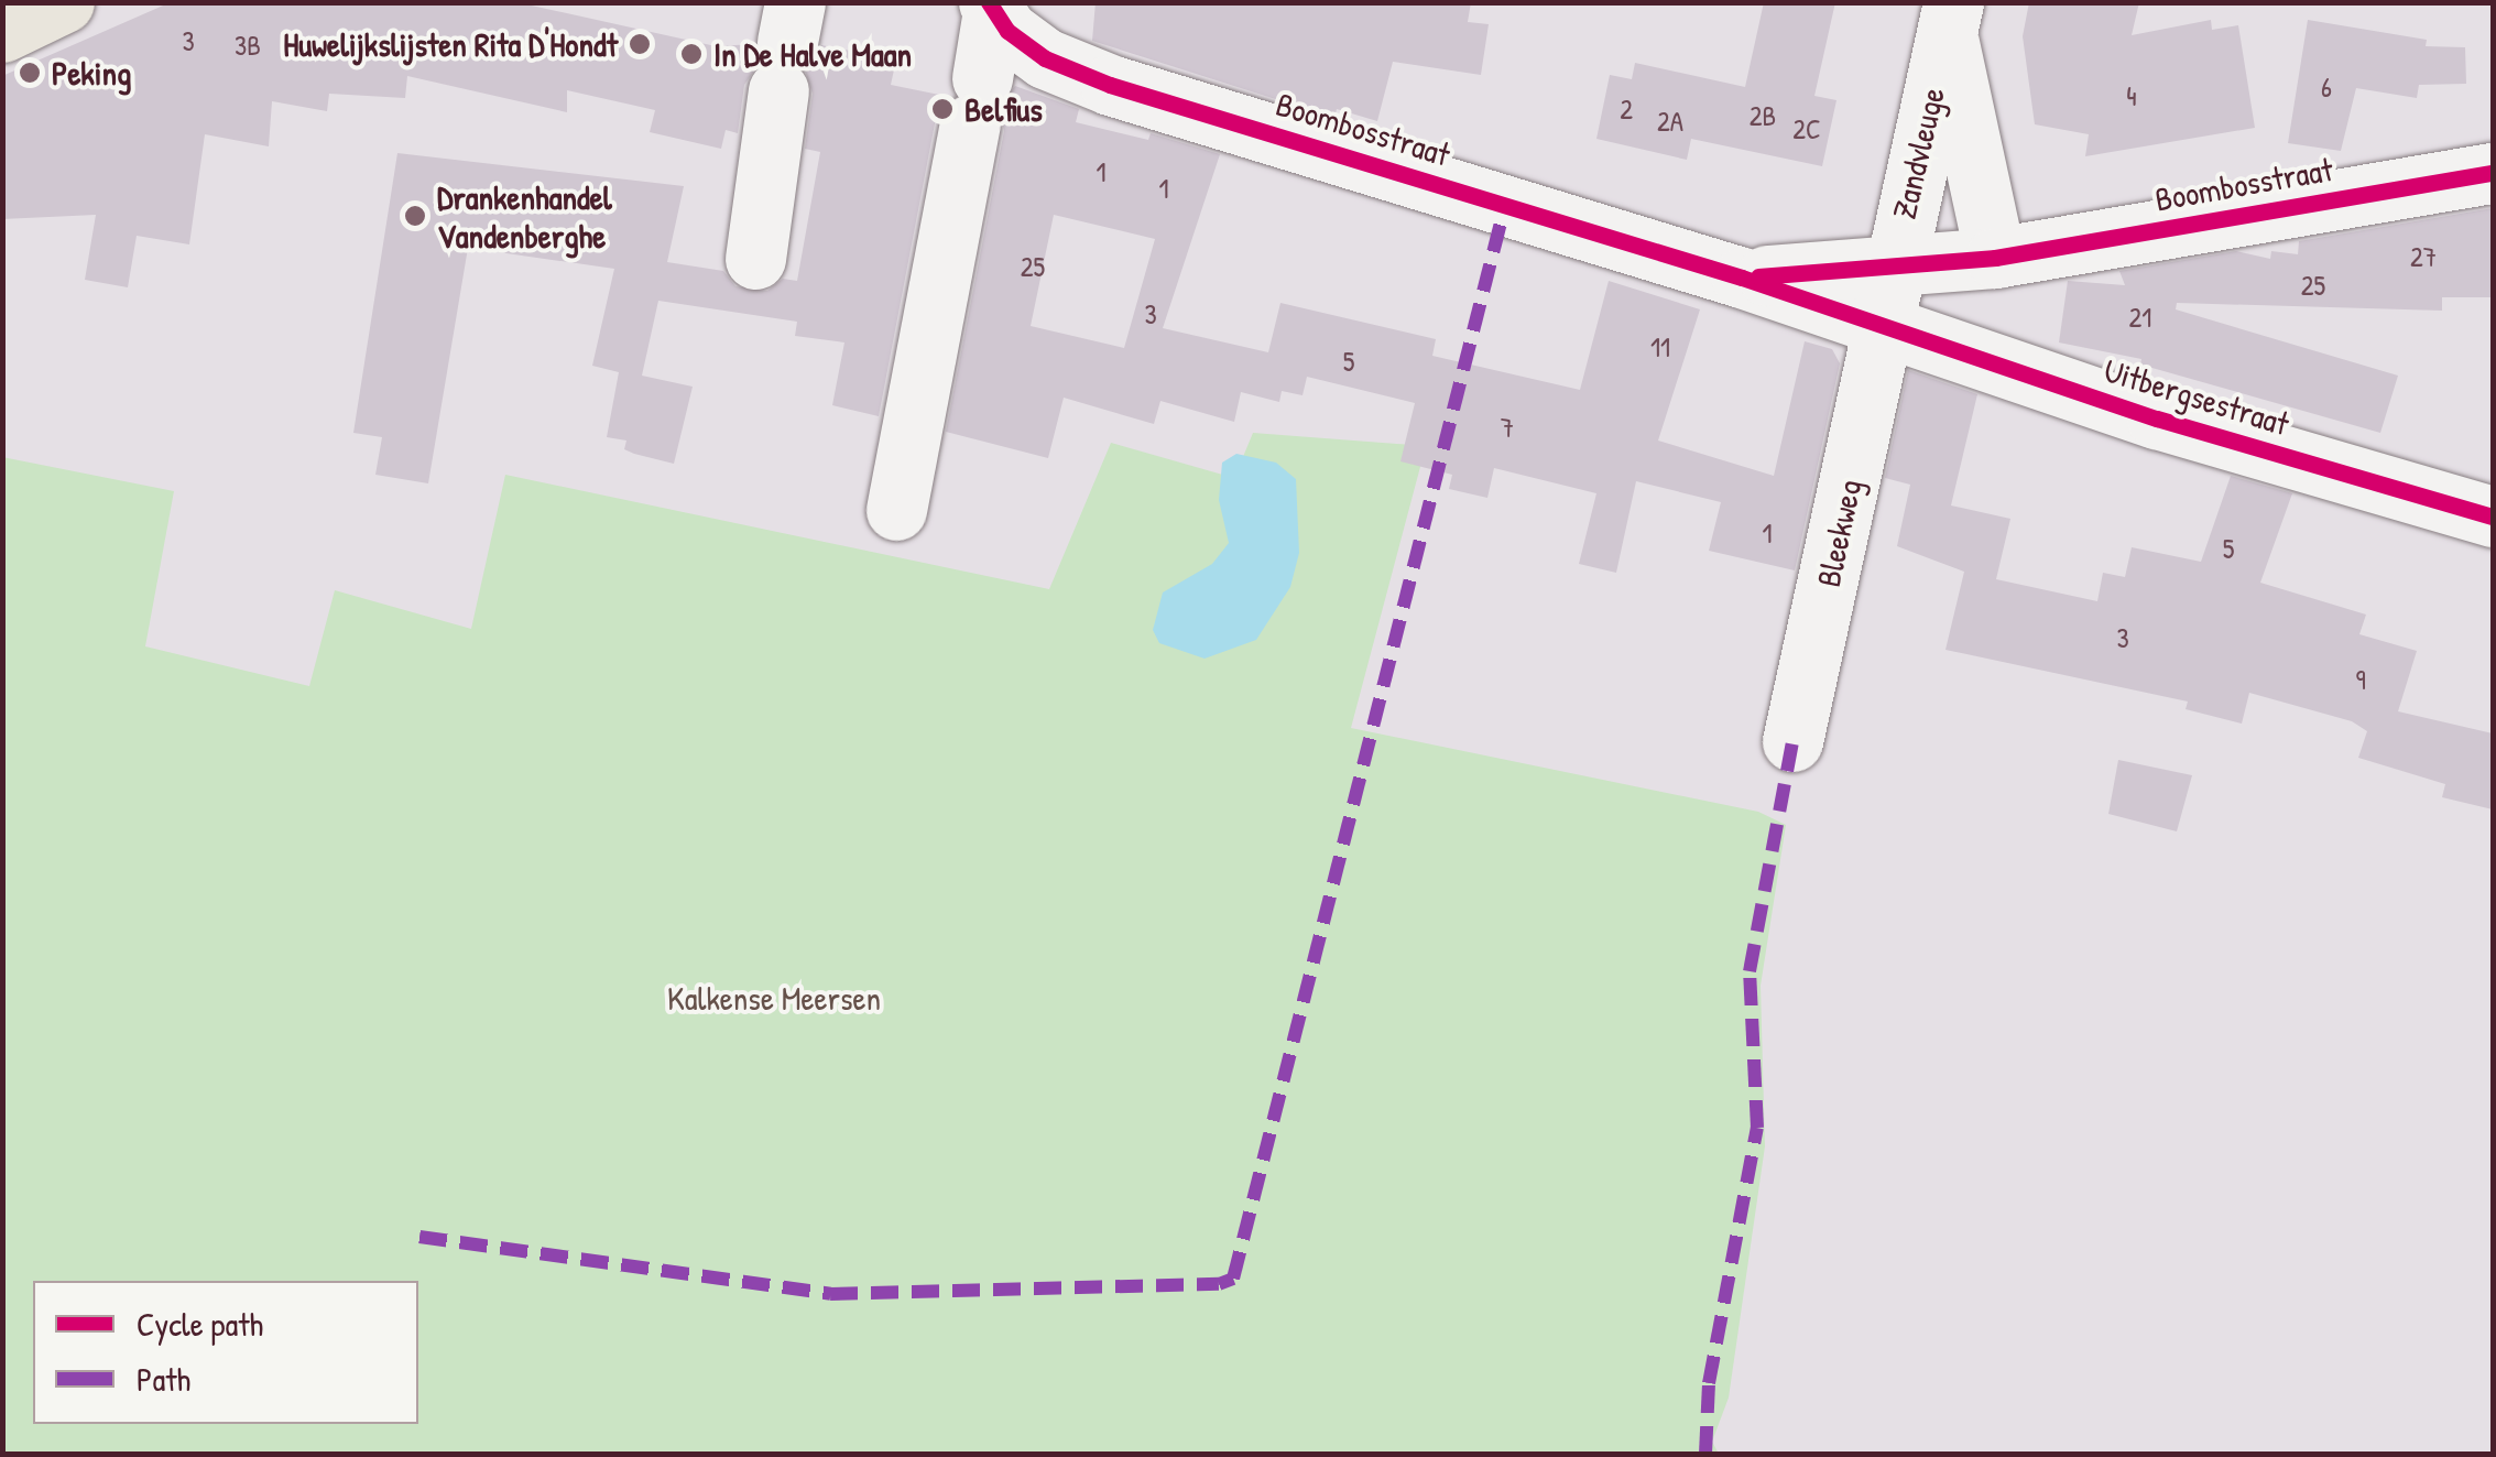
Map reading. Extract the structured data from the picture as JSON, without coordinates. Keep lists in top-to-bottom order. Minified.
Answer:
{"streets":{"street":["Boombosstraat","Zandvleuge","Uitbergsestraat","Bleekweg"]},"crossings":[["Boombosstraat","Zandvleuge"],["Boombosstraat","Uitbergsestraat"],["Boombosstraat","Bleekweg"],["Uitbergsestraat","Bleekweg"]],"parks":["Kalkense Meersen"],"places":["Huwelijkslijsten Rita D'Hondt","In De Halve Maan","Peking","Belfius","Drankenhandel Vandenberghe"],"house_numbers":["3","3B","6","4","2","2B","2A","2C","1","1","27","25","25","3","21","11","5","7","1","5","3","9"],"legend":["Cycle path","Path"]}
